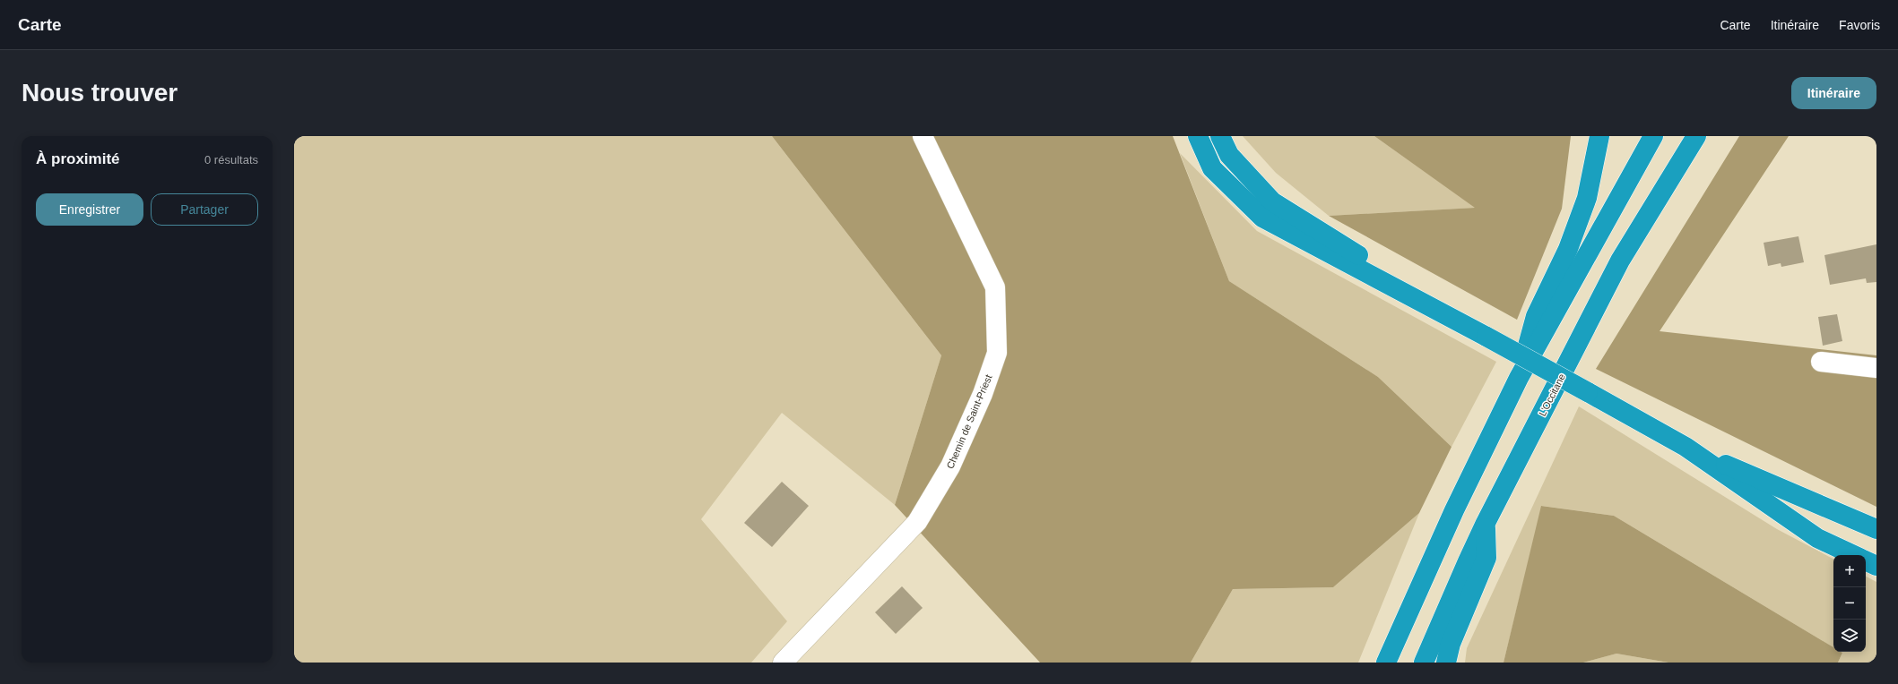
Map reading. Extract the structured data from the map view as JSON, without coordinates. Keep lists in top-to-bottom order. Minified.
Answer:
{"streets":{"highway":["L'Occitane"],"street":["Chemin de Saint-Priest"]},"page":{"header":"Carte","nav":["Carte","Itinéraire","Favoris"],"buttons":["Itinéraire",["Enregistrer","Partager"]],"title":"Nous trouver","heading":["À proximité","0 résultats"],"map_buttons":["+","−"]}}
